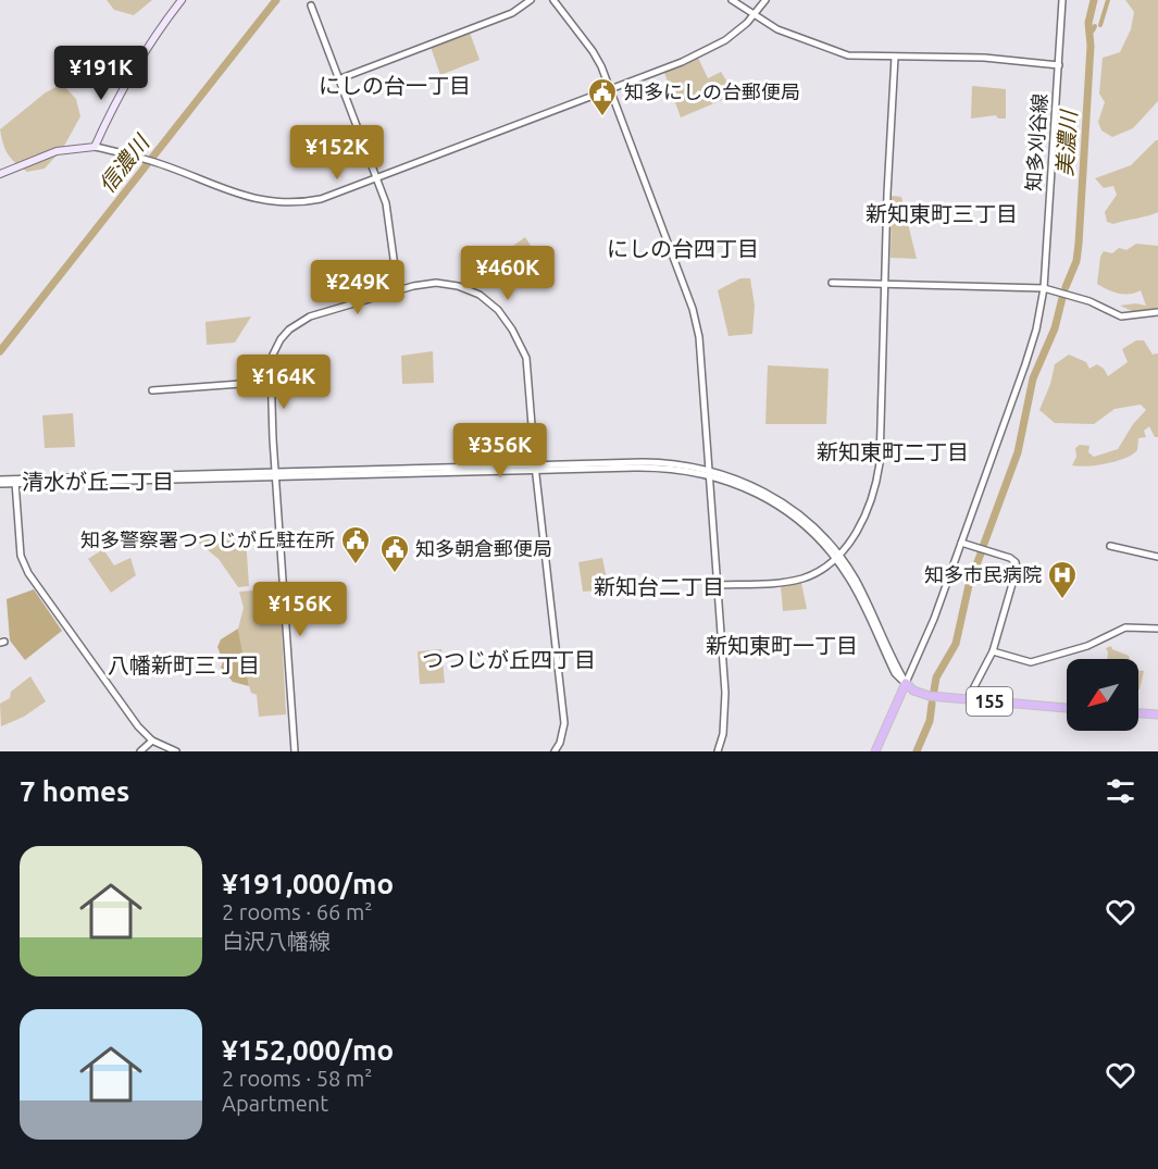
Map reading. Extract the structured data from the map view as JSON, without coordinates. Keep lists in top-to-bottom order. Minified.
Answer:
{"streets":{"highway":["155"],"street":["知多刈谷線"]},"crossings":[["知多刈谷線","155"]],"districts":["にしの台一丁目","新知東町三丁目","にしの台四丁目","新知東町二丁目","清水が丘二丁目","新知台二丁目","新知東町一丁目","つつじが丘四丁目","八幡新町三丁目"],"water":["美濃川","信濃川"],"places":{"public building":["知多にしの台郵便局","知多警察署つつじが丘駐在所","知多朝倉郵便局"],"hospital":["知多市民病院"]},"north":"bottom left","page":{"price":["¥191K","¥152K","¥460K","¥249K","¥164K","¥356K","¥156K"],"heading":"7 homes","list":[{"name":"¥191,000/mo","note":"2 rooms · 66 m² · 白沢八幡線"},{"name":"¥152,000/mo","note":"2 rooms · 58 m² · Apartment"}]}}
